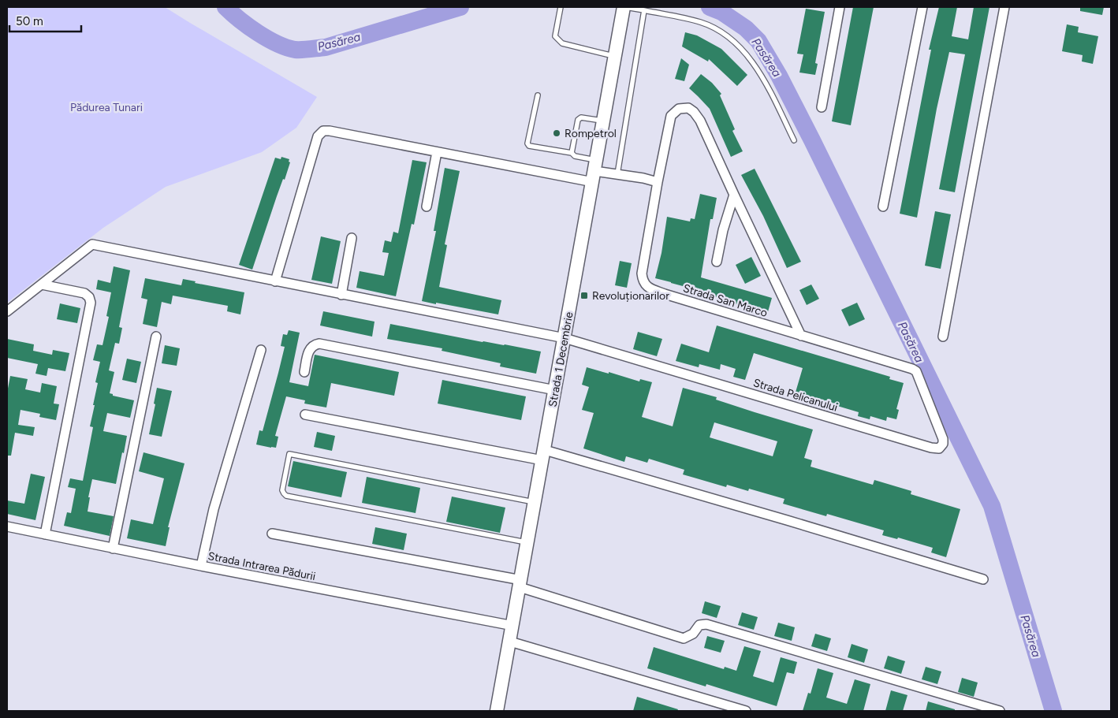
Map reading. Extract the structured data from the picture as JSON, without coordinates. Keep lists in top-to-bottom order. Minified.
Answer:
{"streets":{"main road":["Strada 1 Decembrie"],"street":["Strada San Marco","Strada Pelicanului","Strada Intrarea Pădurii"]},"crossings":[["Strada San Marco","Strada Pelicanului"],["Strada 1 Decembrie","Strada Pelicanului"],["Strada 1 Decembrie","Strada Intrarea Pădurii"]],"water":["Pasărea"],"parks":["Pădurea Tunari"],"places":{"other":["Rompetrol"],"transit":["Revoluționarilor"]},"scale_bar":"50 m"}
